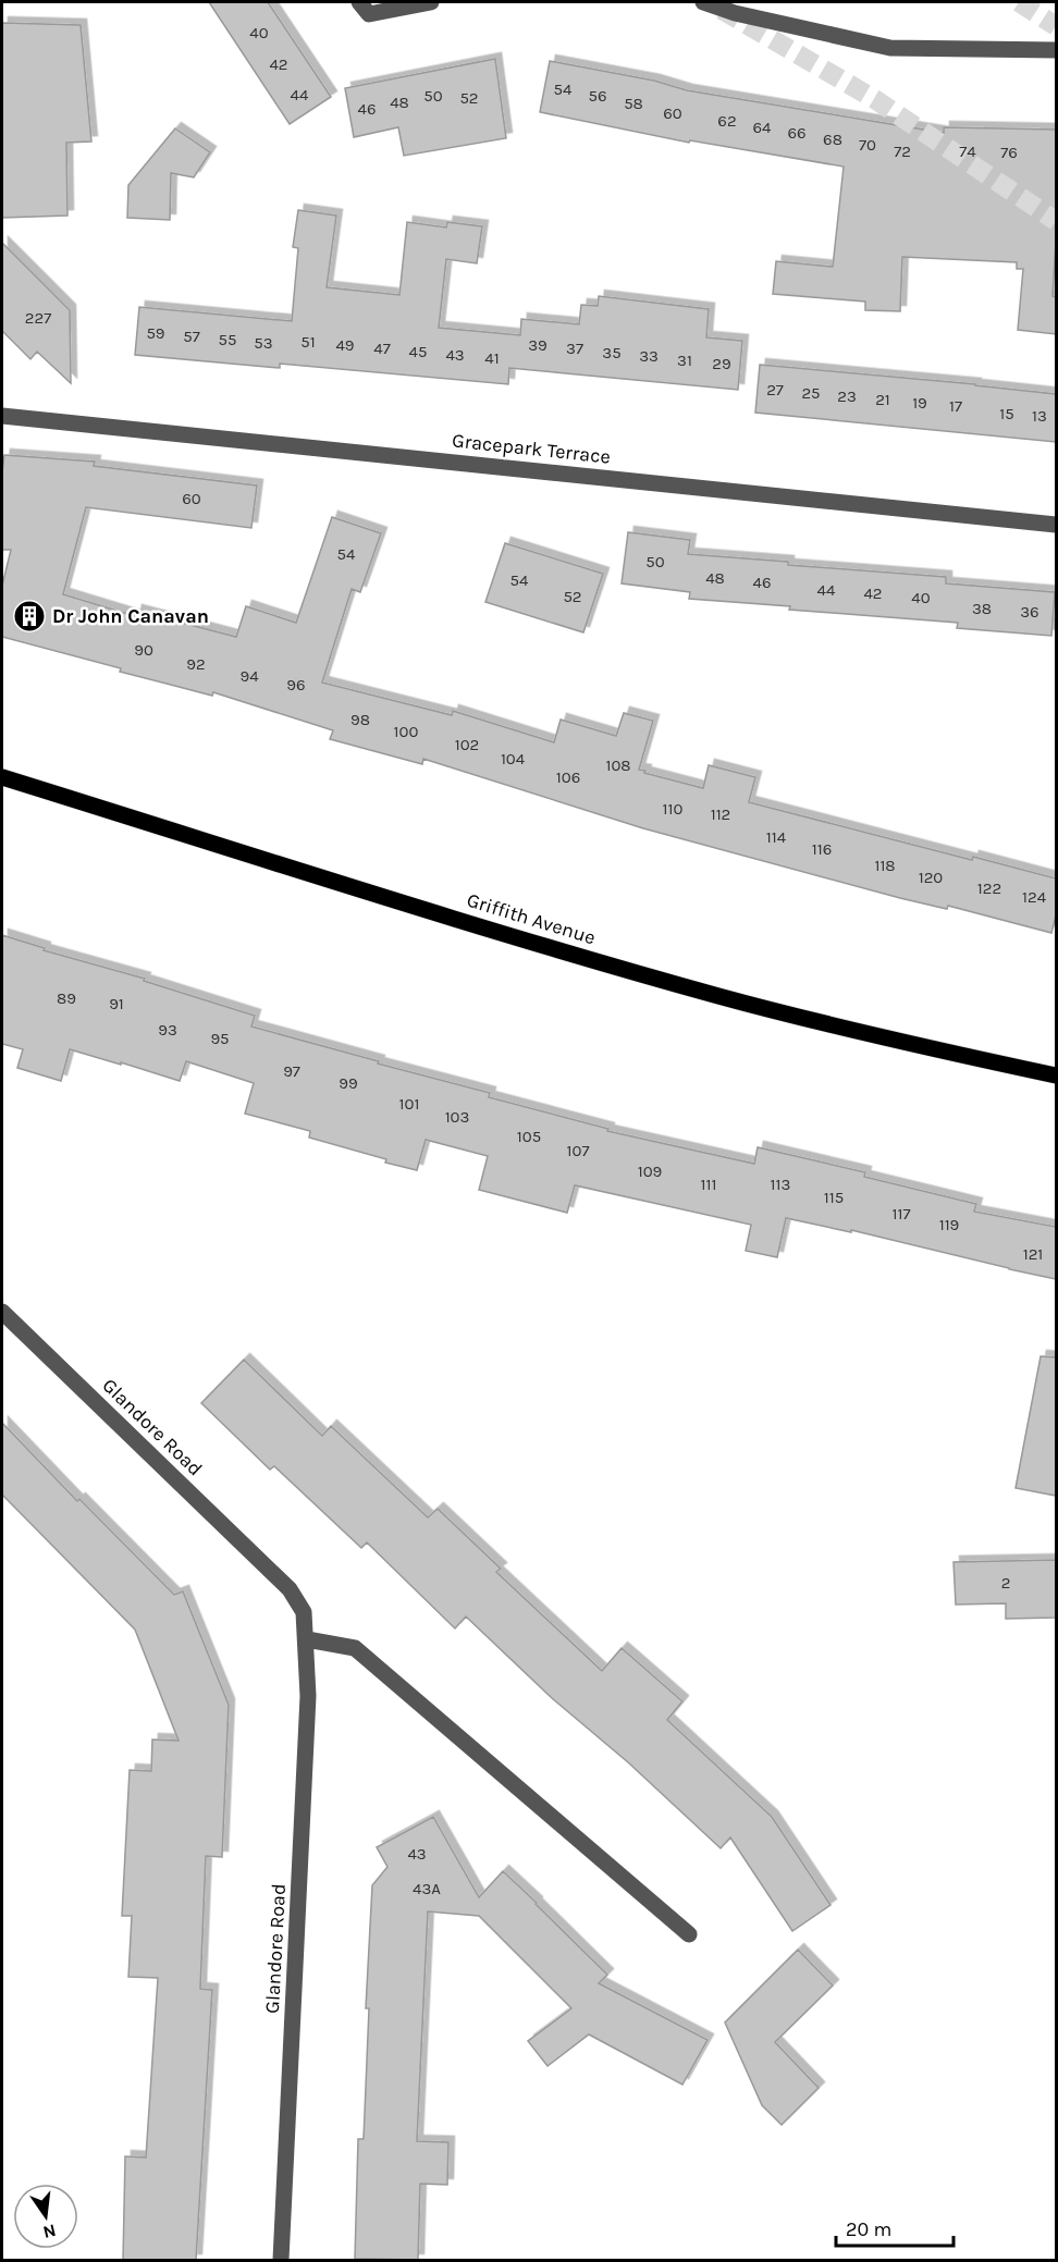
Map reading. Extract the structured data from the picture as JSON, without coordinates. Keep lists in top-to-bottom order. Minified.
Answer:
{"streets":{"main road":["Griffith Avenue"],"street":["Gracepark Terrace","Glandore Road"]},"places":{"building":["Dr John Canavan"]},"house_numbers":["40","42","54","44","50","56","52","48","58","46","60","62","64","66","68","70","72","74","76","227","59","57","55","51","53","49","39","47","37","45","35","43","33","41","31","29","27","25","23","21","19","17","15","13","60","54","50","48","54","46","44","42","52","40","38","36","90","92","94","96","98","100","102","104","108","106","110","112","114","116","118","120","122","124","89","91","93","95","97","99","101","103","105","107","109","111","113","115","117","119","121","2","43","43A"],"scale_bar":"20 m","north":"bottom"}
